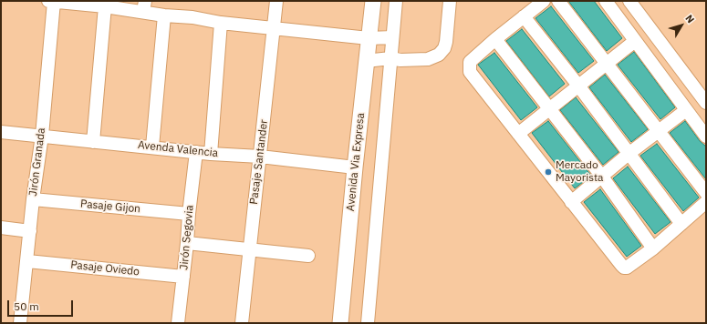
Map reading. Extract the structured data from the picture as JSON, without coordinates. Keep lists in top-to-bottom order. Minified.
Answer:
{"streets":{"main road":["Avenida Via Expresa"],"street":["Avenda Valencia","Jirón Granada","Pasaje Santander","Pasaje Gijon","Jirón Segovia","Pasaje Oviedo"]},"crossings":[["Avenda Valencia","Jirón Granada"],["Avenda Valencia","Pasaje Santander"],["Avenda Valencia","Avenida Via Expresa"],["Avenda Valencia","Jirón Segovia"],["Jirón Granada","Pasaje Gijon"],["Jirón Granada","Pasaje Oviedo"],["Pasaje Gijon","Jirón Segovia"],["Jirón Segovia","Pasaje Oviedo"]],"places":["Mercado Mayorista"],"scale_bar":"50 m","north":"top right"}
